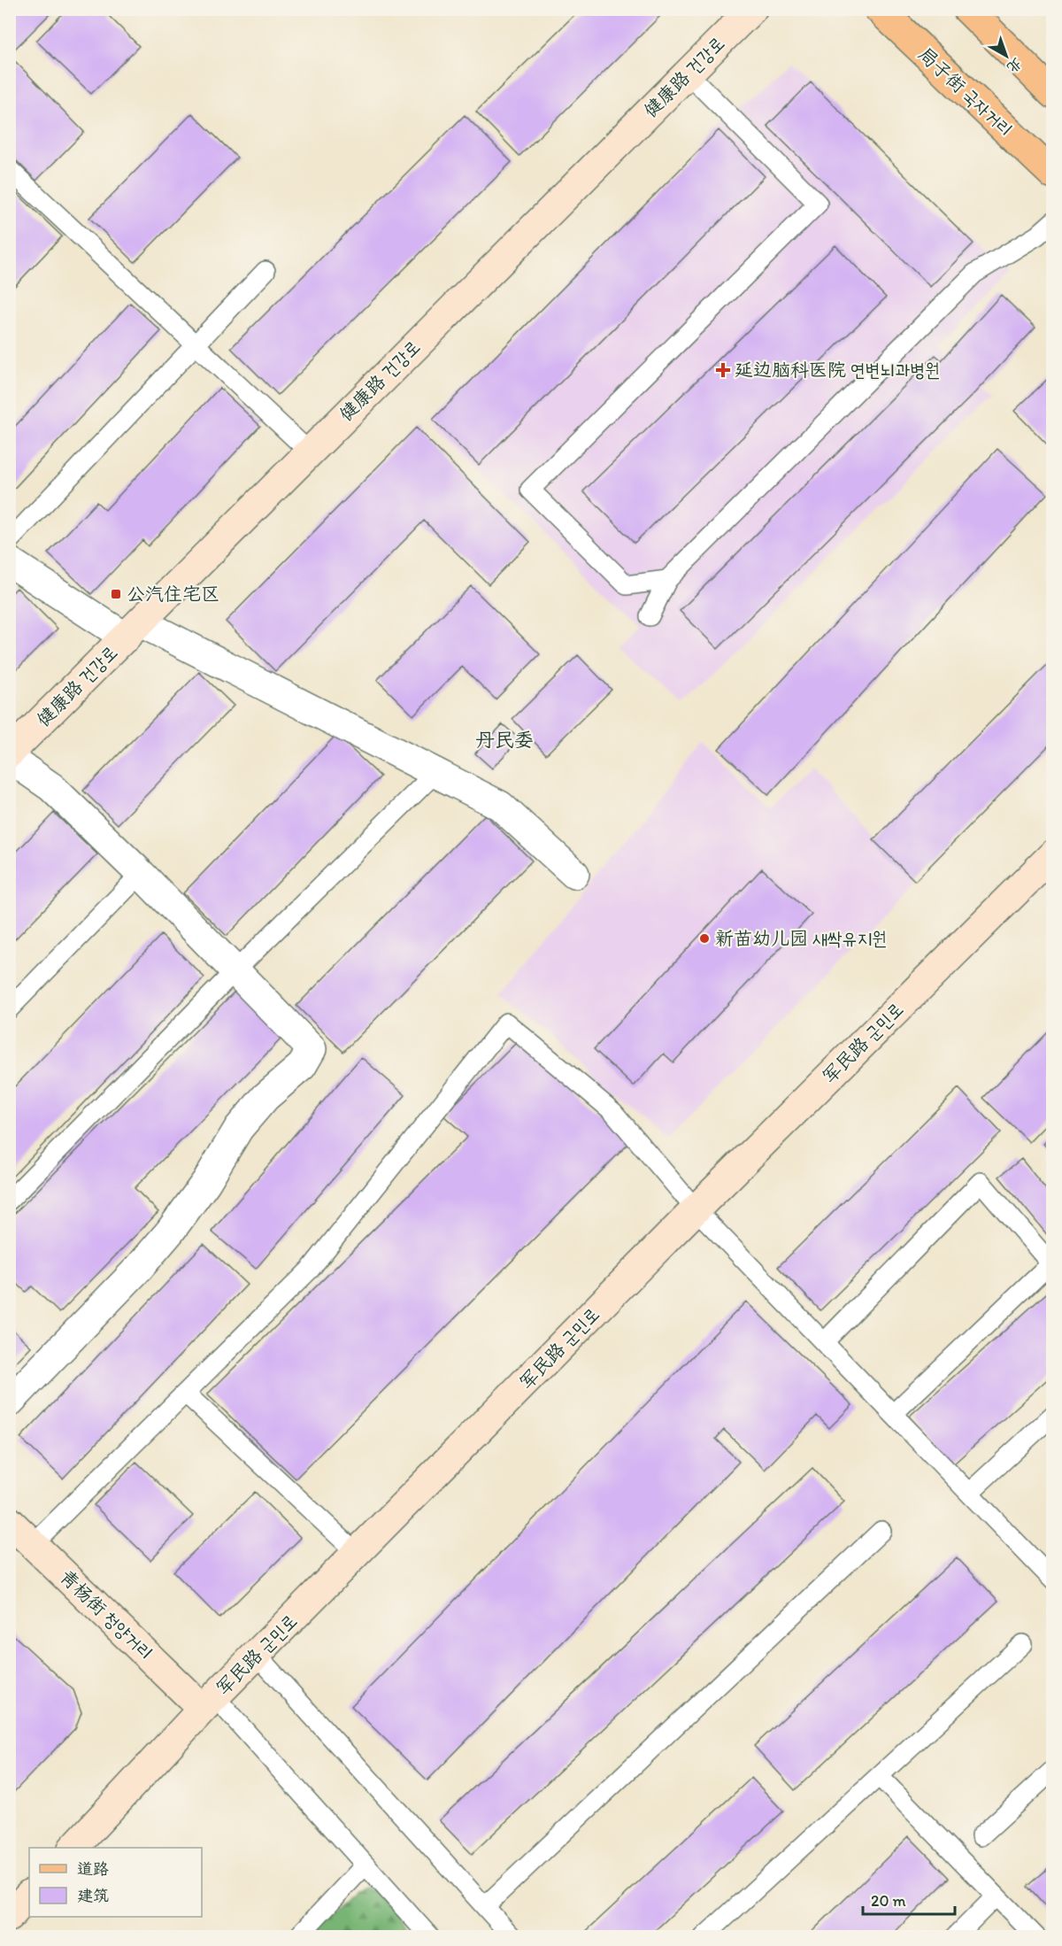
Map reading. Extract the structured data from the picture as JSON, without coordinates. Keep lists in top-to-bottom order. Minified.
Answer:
{"streets":{"main road":["局子街 국자거리"],"street":["健康路 건강로","军民路 군민로","青杨街 청양거리"]},"crossings":[["军民路 군민로","青杨街 청양거리"]],"districts":["丹民委"],"places":{"health":["延边脑科医院 연변뇌과병원"],"transit":["公汽住宅区"],"other":["新苗幼儿园 새싹유지원"]},"legend":["道路","建筑"],"scale_bar":"20 m","north":"bottom right"}
